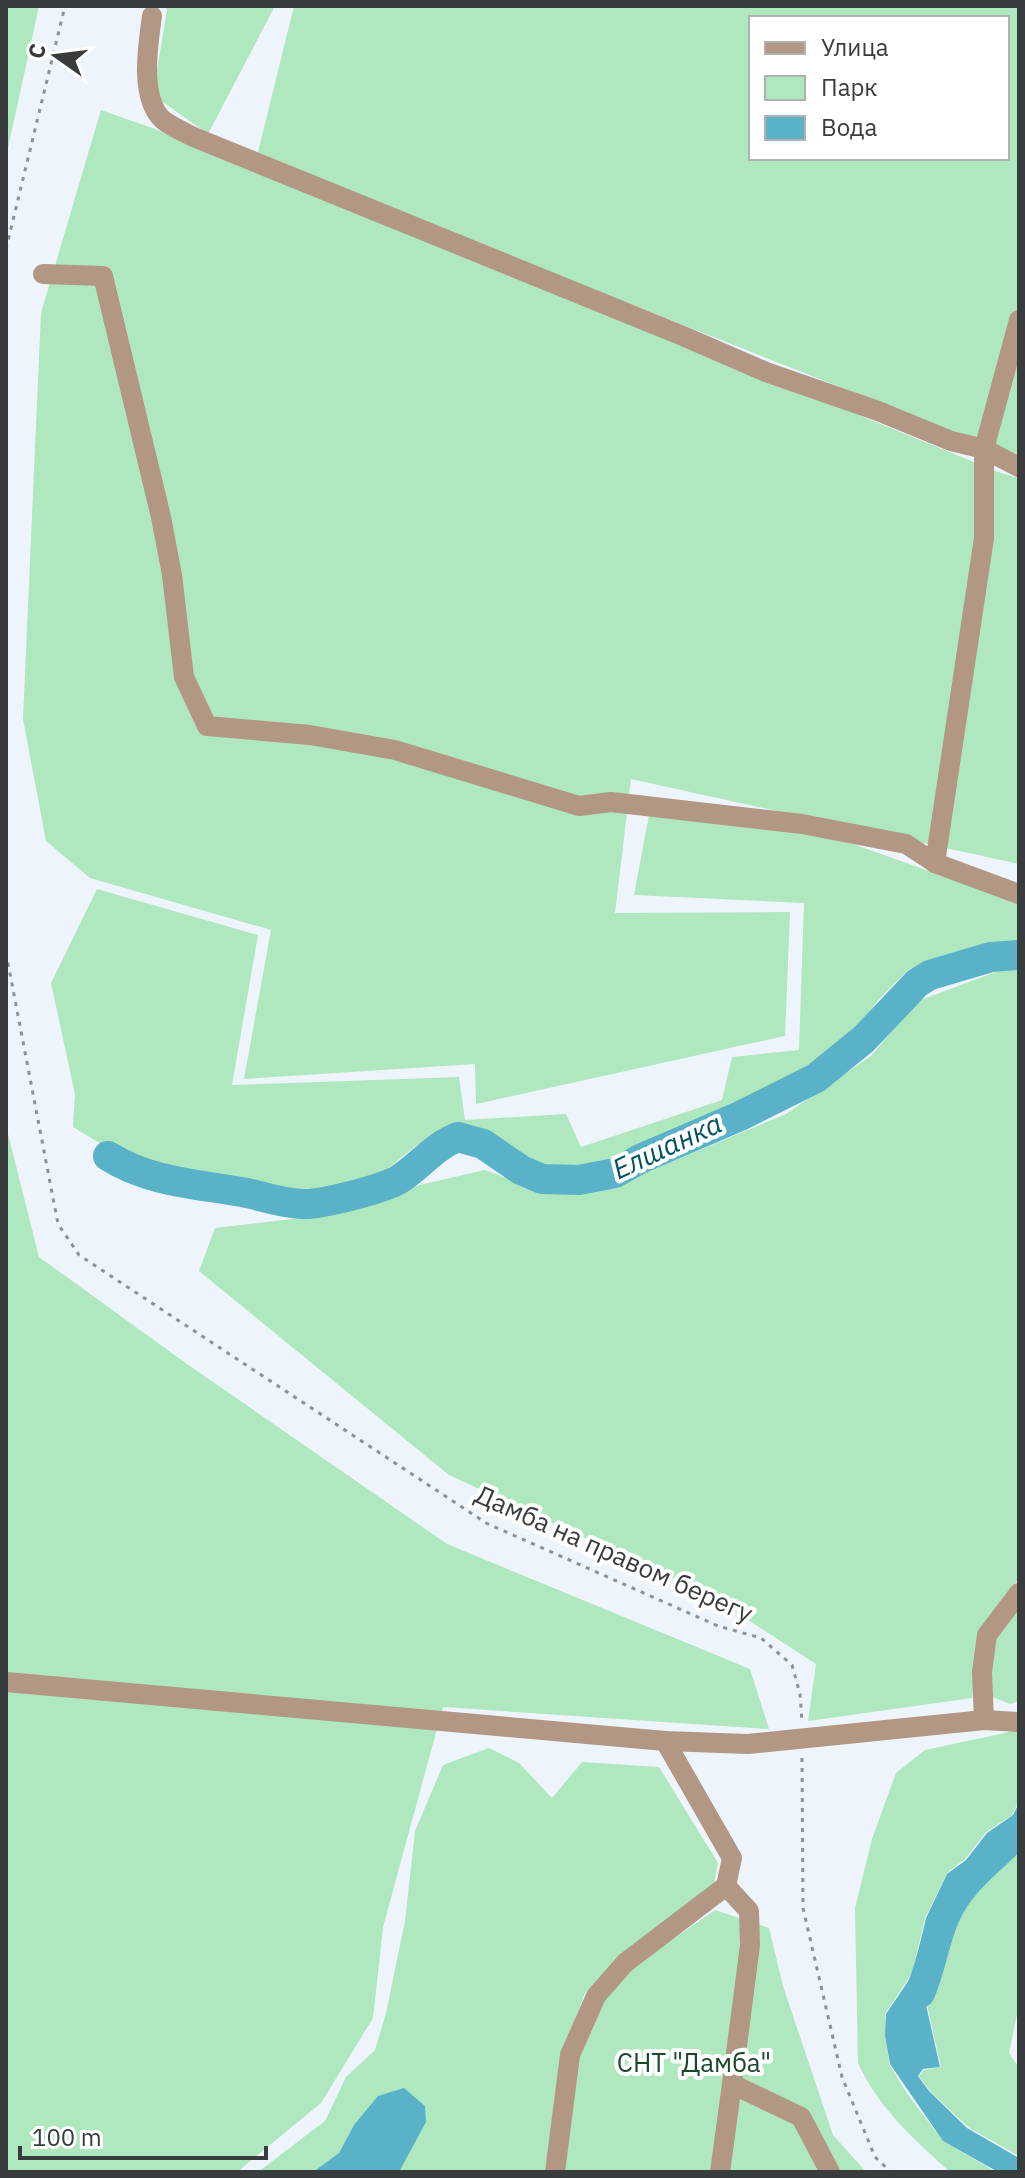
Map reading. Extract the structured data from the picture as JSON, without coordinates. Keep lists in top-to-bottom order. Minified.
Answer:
{"streets":{"path":["Дамба на правом берегу"]},"water":["Елшанка"],"parks":["СНТ \"Дамба\""],"legend":["Улица","Парк","Вода"],"scale_bar":"100 m","north":"left"}
